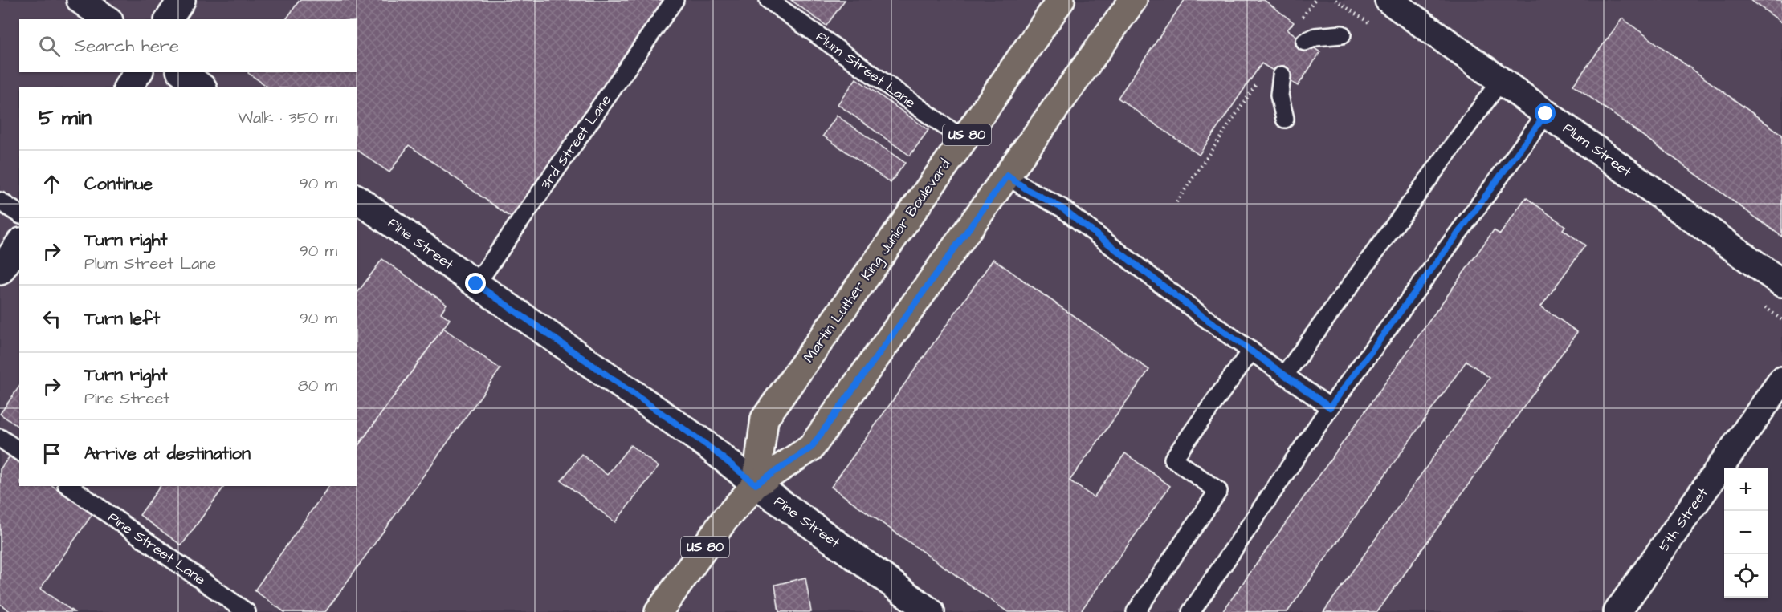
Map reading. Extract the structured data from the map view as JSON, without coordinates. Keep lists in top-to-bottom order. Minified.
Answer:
{"streets":{"main road":["US 80","Martin Luther King Junior Boulevard"],"street":["Plum Street","Pine Street","5th Street"],"lane":["Plum Street Lane","3rd Street Lane","Pine Street Lane"]},"crossings":[["Plum Street Lane","Martin Luther King Junior Boulevard"],["US 80","Pine Street"],["US 80","Martin Luther King Junior Boulevard"],["3rd Street Lane","Pine Street"],["Pine Street","Martin Luther King Junior Boulevard"]],"page":{"search":"Search here","heading":["5 min","Walk · 350 m"],"list":[["Continue","90 m"],["Turn right","Plum Street Lane","90 m"],["Turn left","90 m"],["Turn right","Pine Street","80 m"],"Arrive at destination"],"map_buttons":["+","−"]}}
